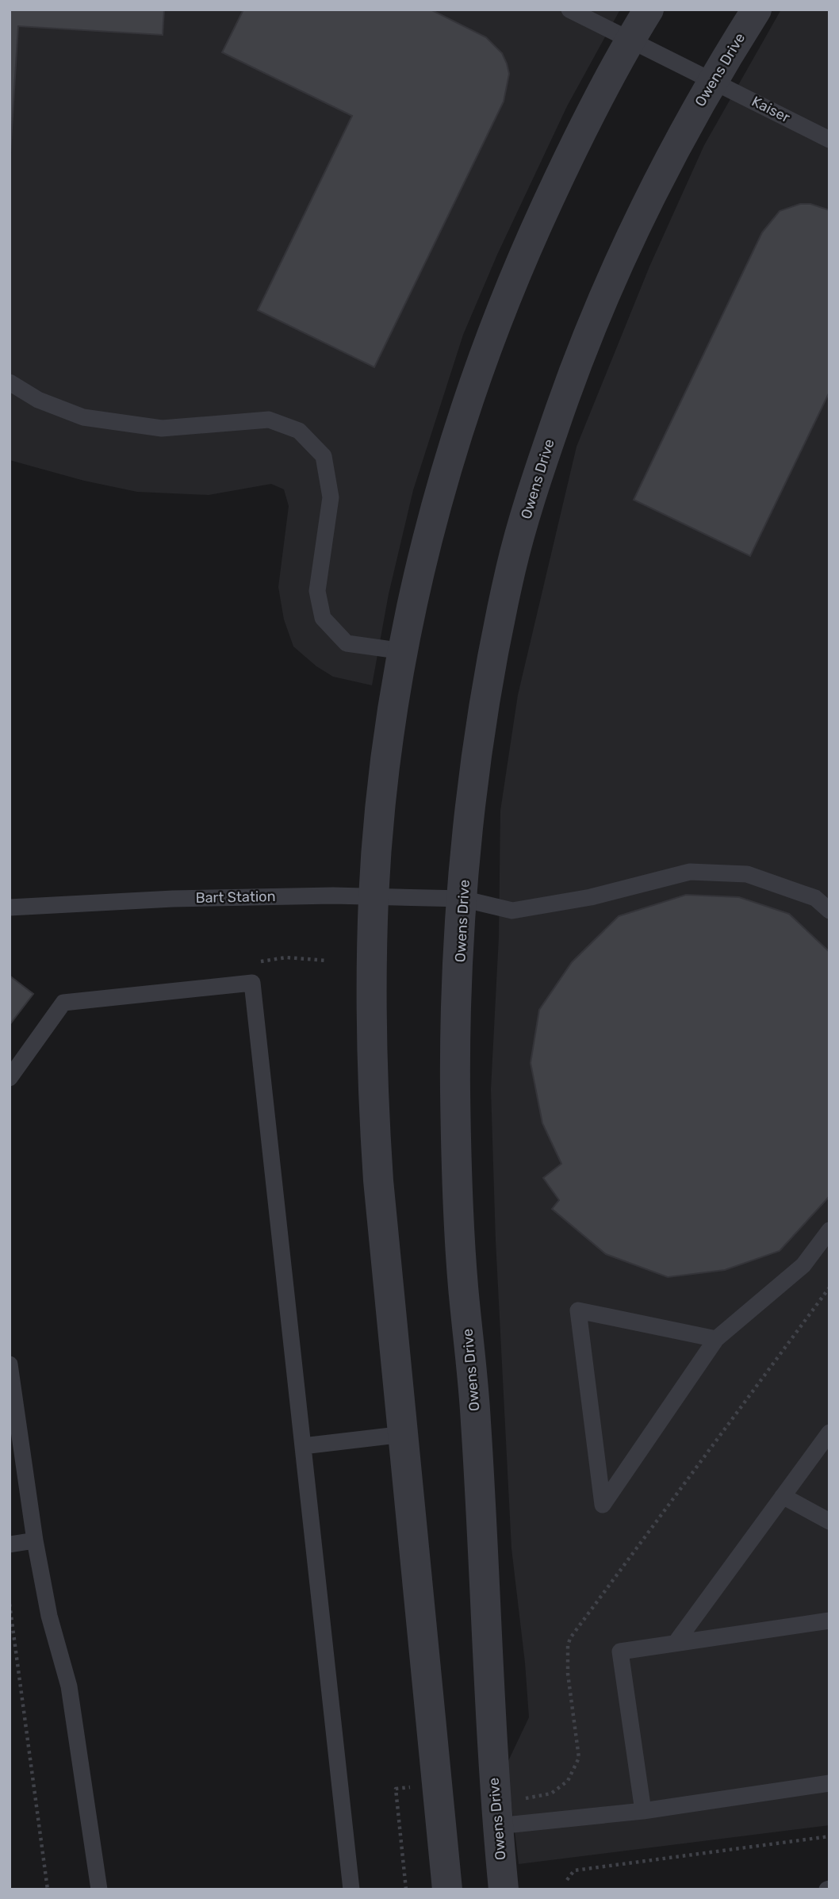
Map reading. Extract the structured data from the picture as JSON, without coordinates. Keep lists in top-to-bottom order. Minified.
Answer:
{"streets":{"street":["Owens Drive"],"lane":["Kaiser","Bart Station"]},"crossings":[["Owens Drive","Kaiser"],["Owens Drive","Bart Station"]]}
